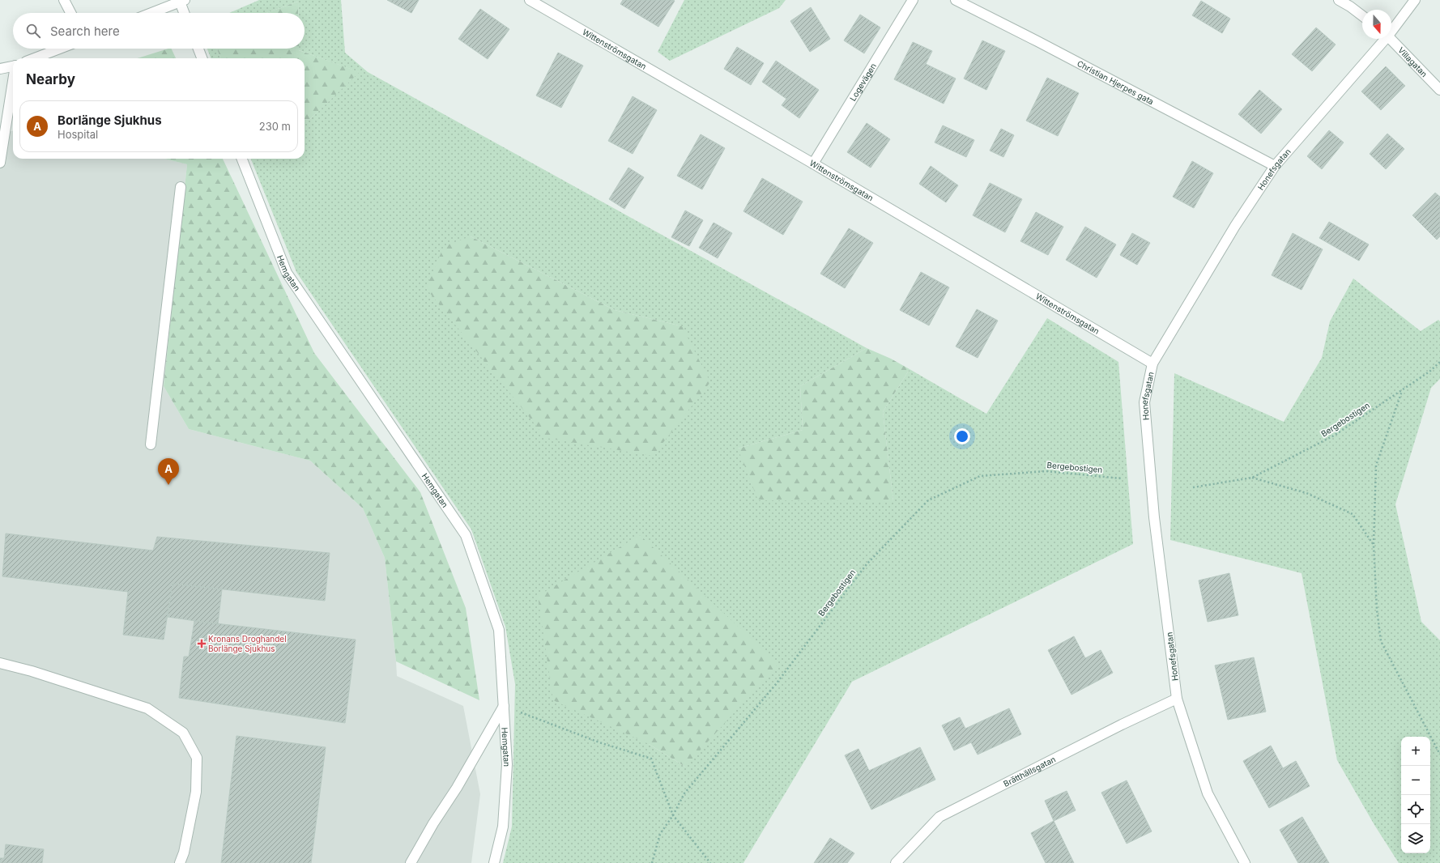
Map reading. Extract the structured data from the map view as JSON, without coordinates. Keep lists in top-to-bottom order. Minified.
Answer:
{"streets":{"street":["Wittenströmsgatan","Villagatan","Logevägen","Christian Hjerpes gata","Honefsgatan","Hemgatan","Brätthällsgatan"],"path":["Bergebostigen"]},"crossings":[["Wittenströmsgatan","Logevägen"],["Wittenströmsgatan","Honefsgatan"],["Christian Hjerpes gata","Honefsgatan"],["Honefsgatan","Brätthällsgatan"]],"places":{"health":["Kronans Droghandel Borlänge Sjukhus"]},"north":"bottom","page":{"search":"Search here","heading":"Nearby","list":[{"mark":"A","name":"Borlänge Sjukhus","note":"Hospital","value":"230 m"}],"pins":"A","map_buttons":["+","−"]}}
